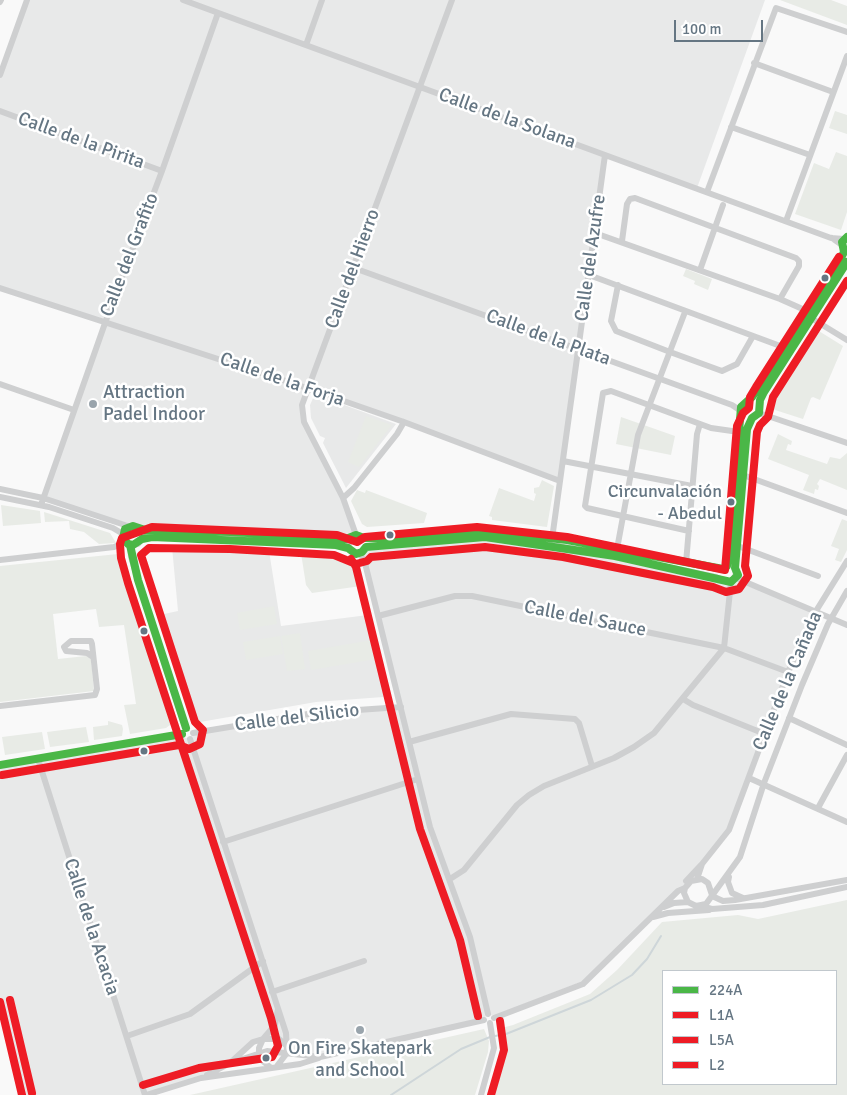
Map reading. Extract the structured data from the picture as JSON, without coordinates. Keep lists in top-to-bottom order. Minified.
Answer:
{"streets":{"street":["Calle de la Solana","Calle de la Pirita","Calle del Grafito","Calle del Azufre","Calle del Hierro","Calle de la Plata","Calle de la Forja","Calle del Sauce","Calle de la Cañada","Calle del Silicio","Calle de la Acacia"]},"crossings":[["Calle de la Solana","Calle del Grafito"],["Calle de la Solana","Calle del Azufre"],["Calle de la Solana","Calle del Hierro"],["Calle de la Pirita","Calle del Grafito"],["Calle del Grafito","Calle de la Forja"],["Calle del Azufre","Calle de la Plata"],["Calle del Azufre","Calle de la Forja"],["Calle del Hierro","Calle de la Plata"],["Calle del Hierro","Calle de la Forja"],["Calle del Sauce","Calle de la Cañada"]],"places":["Attraction Padel Indoor","Circunvalación - Abedul","On Fire Skatepark and School"],"lines":["transit line 224A","transit line L5A","transit line L1A","transit line L2"],"legend":["224A","L1A","L5A","L2"],"scale_bar":"100 m"}
